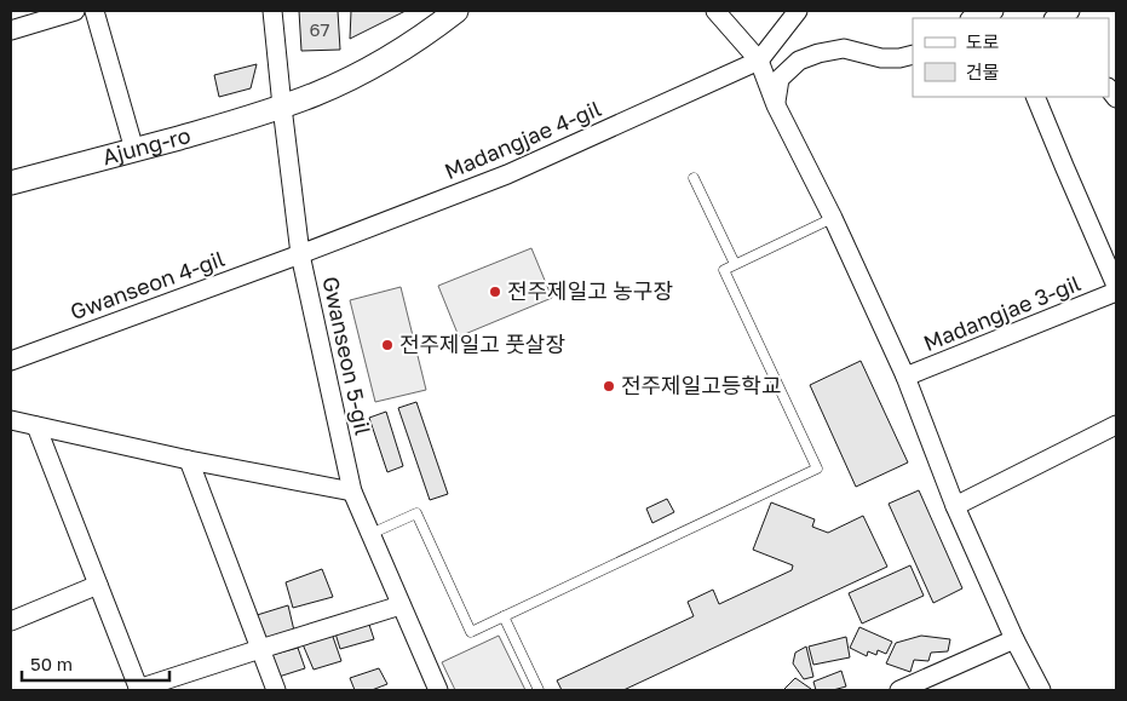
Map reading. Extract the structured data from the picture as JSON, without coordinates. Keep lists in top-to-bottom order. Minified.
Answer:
{"streets":{"street":["Madangjae 4-gil","Ajung-ro","Gwanseon 4-gil","Madangjae 3-gil","Gwanseon 5-gil"]},"crossings":[["Madangjae 4-gil","Gwanseon 4-gil"],["Madangjae 4-gil","Gwanseon 5-gil"],["Ajung-ro","Gwanseon 5-gil"],["Gwanseon 4-gil","Gwanseon 5-gil"]],"places":["전주제일고 농구장","전주제일고 풋살장","전주제일고등학교"],"house_numbers":["67"],"legend":["도로","건물"],"scale_bar":"50 m"}
